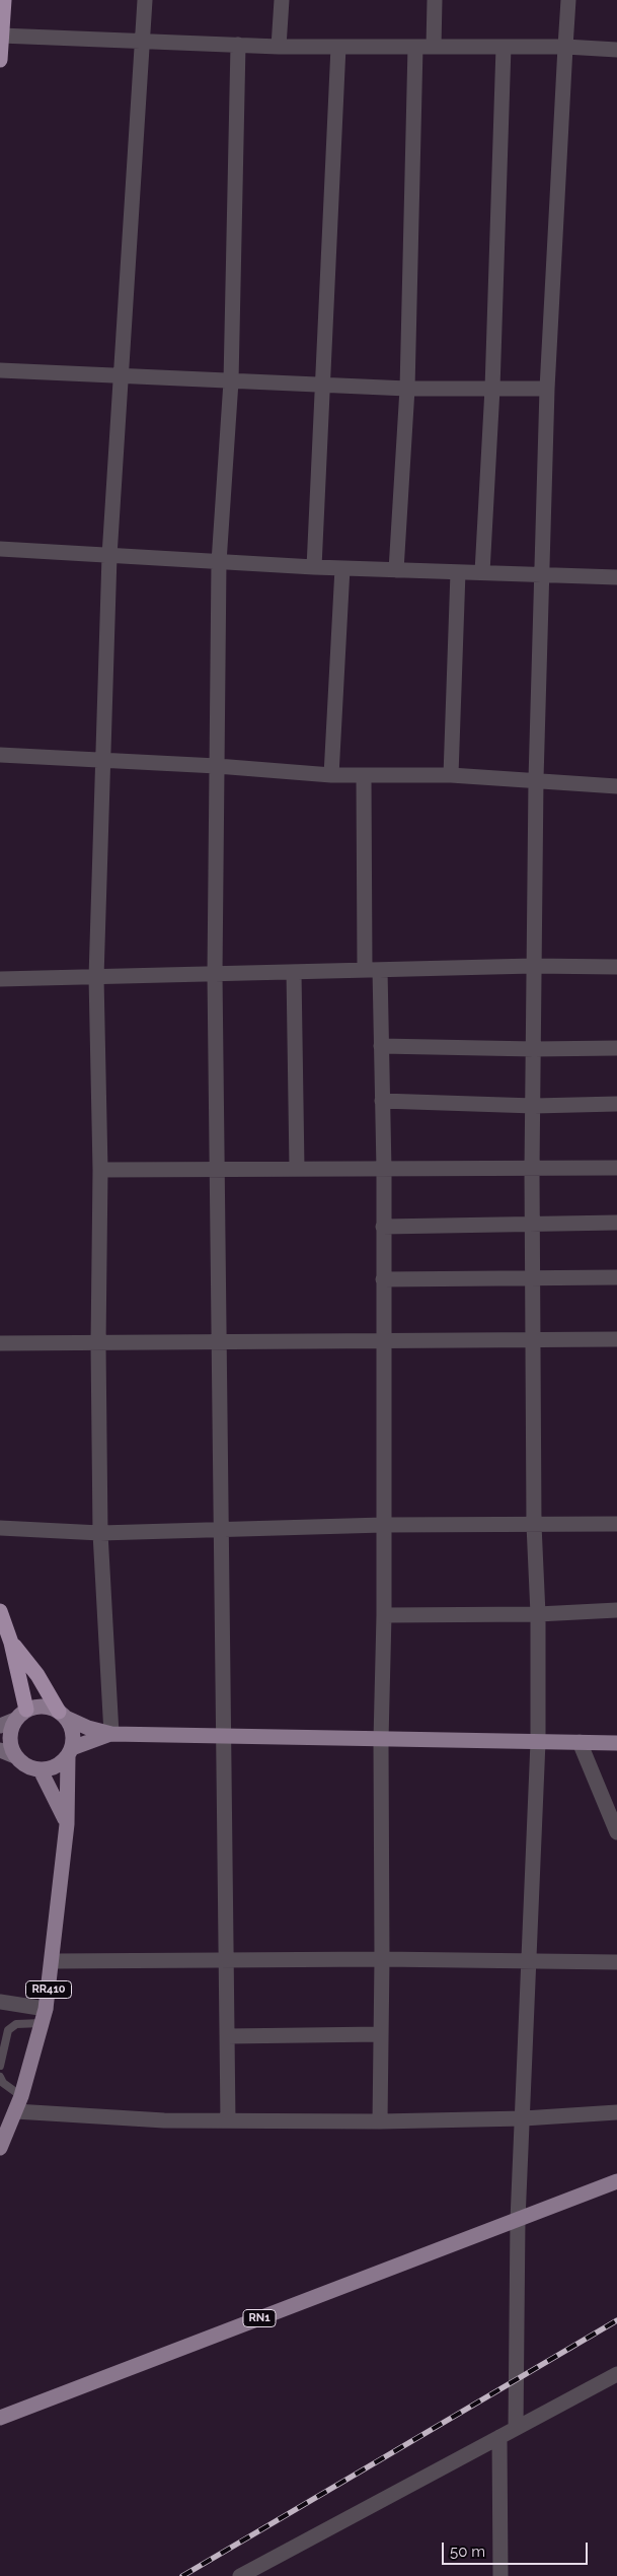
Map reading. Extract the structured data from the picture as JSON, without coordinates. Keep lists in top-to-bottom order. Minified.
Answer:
{"streets":{"highway":["RR410"],"main road":["RN1"]},"scale_bar":"50 m"}
